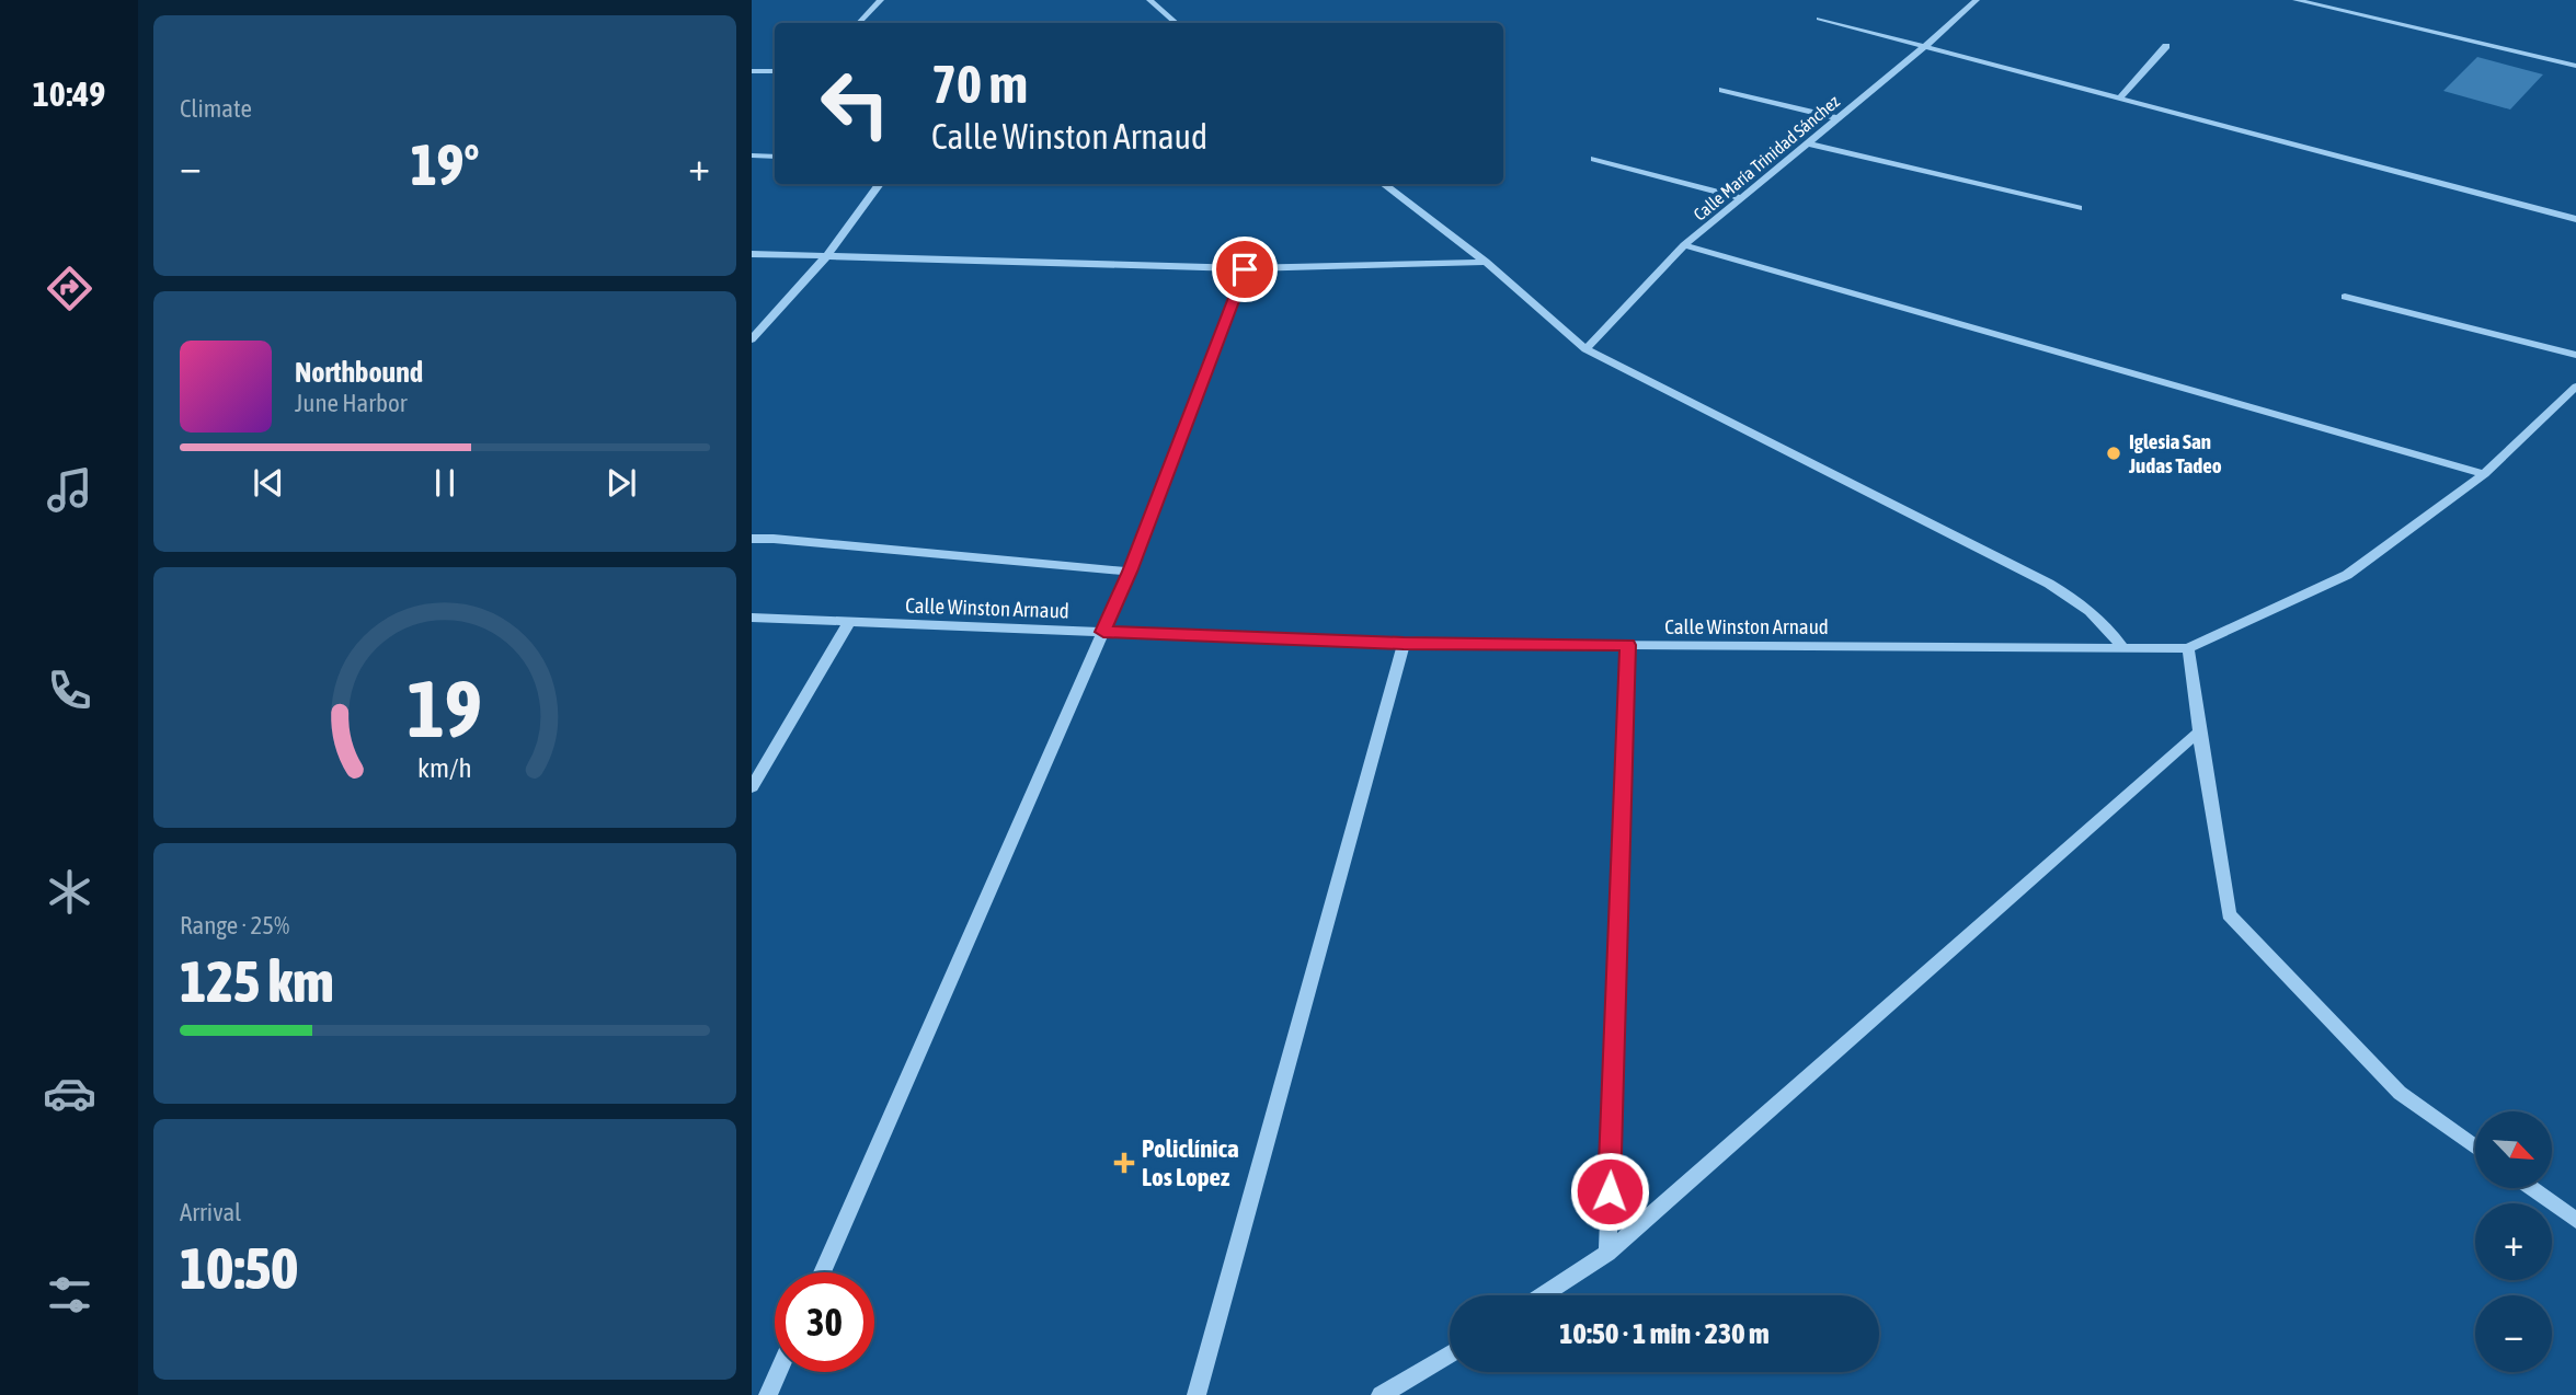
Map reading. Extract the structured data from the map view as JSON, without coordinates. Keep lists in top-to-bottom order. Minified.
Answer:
{"streets":{"street":["Calle María Trinidad Sánchez","Calle Winston Arnaud"]},"places":{"other":["Iglesia San Judas Tadeo"],"health":["Policlínica Los Lopez"]},"north":"bottom right","page":{"tabs":"10:49","tile":["Climate",["Range · 25%","125 km"],["Arrival","10:50"]],"turn":["70 m","Calle Winston Arnaud"],"heat":["−","19°","+"],"song":["Northbound","June Harbor"],"map_buttons":["+","−"],"limit":"30","trip":"10:50 · 1 min · 230 m","gauge":["19","km/h"]}}
